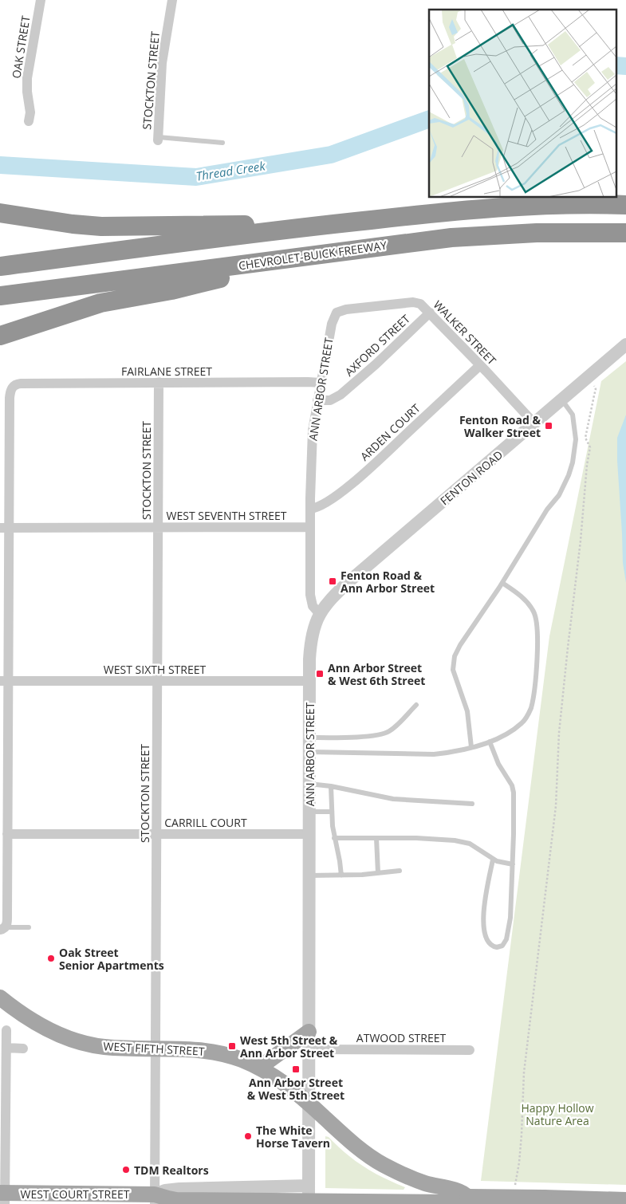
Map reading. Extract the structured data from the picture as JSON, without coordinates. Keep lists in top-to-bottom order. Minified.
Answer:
{"streets":{"highway":["CHEVROLET-BUICK FREEWAY"],"main road":["WEST FIFTH STREET","WEST COURT STREET"],"street":["OAK STREET","STOCKTON STREET","WALKER STREET","AXFORD STREET","FAIRLANE STREET","ANN ARBOR STREET","ARDEN COURT","FENTON ROAD","WEST SEVENTH STREET","WEST SIXTH STREET","CARRILL COURT","ATWOOD STREET"]},"crossings":[["STOCKTON STREET","FAIRLANE STREET"],["STOCKTON STREET","WEST SEVENTH STREET"],["STOCKTON STREET","WEST SIXTH STREET"],["STOCKTON STREET","CARRILL COURT"],["STOCKTON STREET","WEST FIFTH STREET"],["STOCKTON STREET","WEST COURT STREET"],["WALKER STREET","AXFORD STREET"],["WALKER STREET","ANN ARBOR STREET"],["WALKER STREET","ARDEN COURT"],["WALKER STREET","FENTON ROAD"],["AXFORD STREET","ANN ARBOR STREET"],["FAIRLANE STREET","ANN ARBOR STREET"],["FAIRLANE STREET","WEST SEVENTH STREET"],["ANN ARBOR STREET","ARDEN COURT"],["ANN ARBOR STREET","FENTON ROAD"],["ANN ARBOR STREET","WEST SEVENTH STREET"],["ANN ARBOR STREET","WEST SIXTH STREET"],["ANN ARBOR STREET","CARRILL COURT"],["ANN ARBOR STREET","ATWOOD STREET"],["ANN ARBOR STREET","WEST FIFTH STREET"],["ANN ARBOR STREET","WEST COURT STREET"],["WEST FIFTH STREET","WEST COURT STREET"]],"water":["Thread Creek"],"parks":["Happy Hollow Nature Area"],"places":{"transit":["Fenton Road & Walker Street","Fenton Road & Ann Arbor Street","Ann Arbor Street & West 6th Street","West 5th Street & Ann Arbor Street","Ann Arbor Street & West 5th Street"],"other":["Oak Street Senior Apartments","The White Horse Tavern","TDM Realtors"]}}
